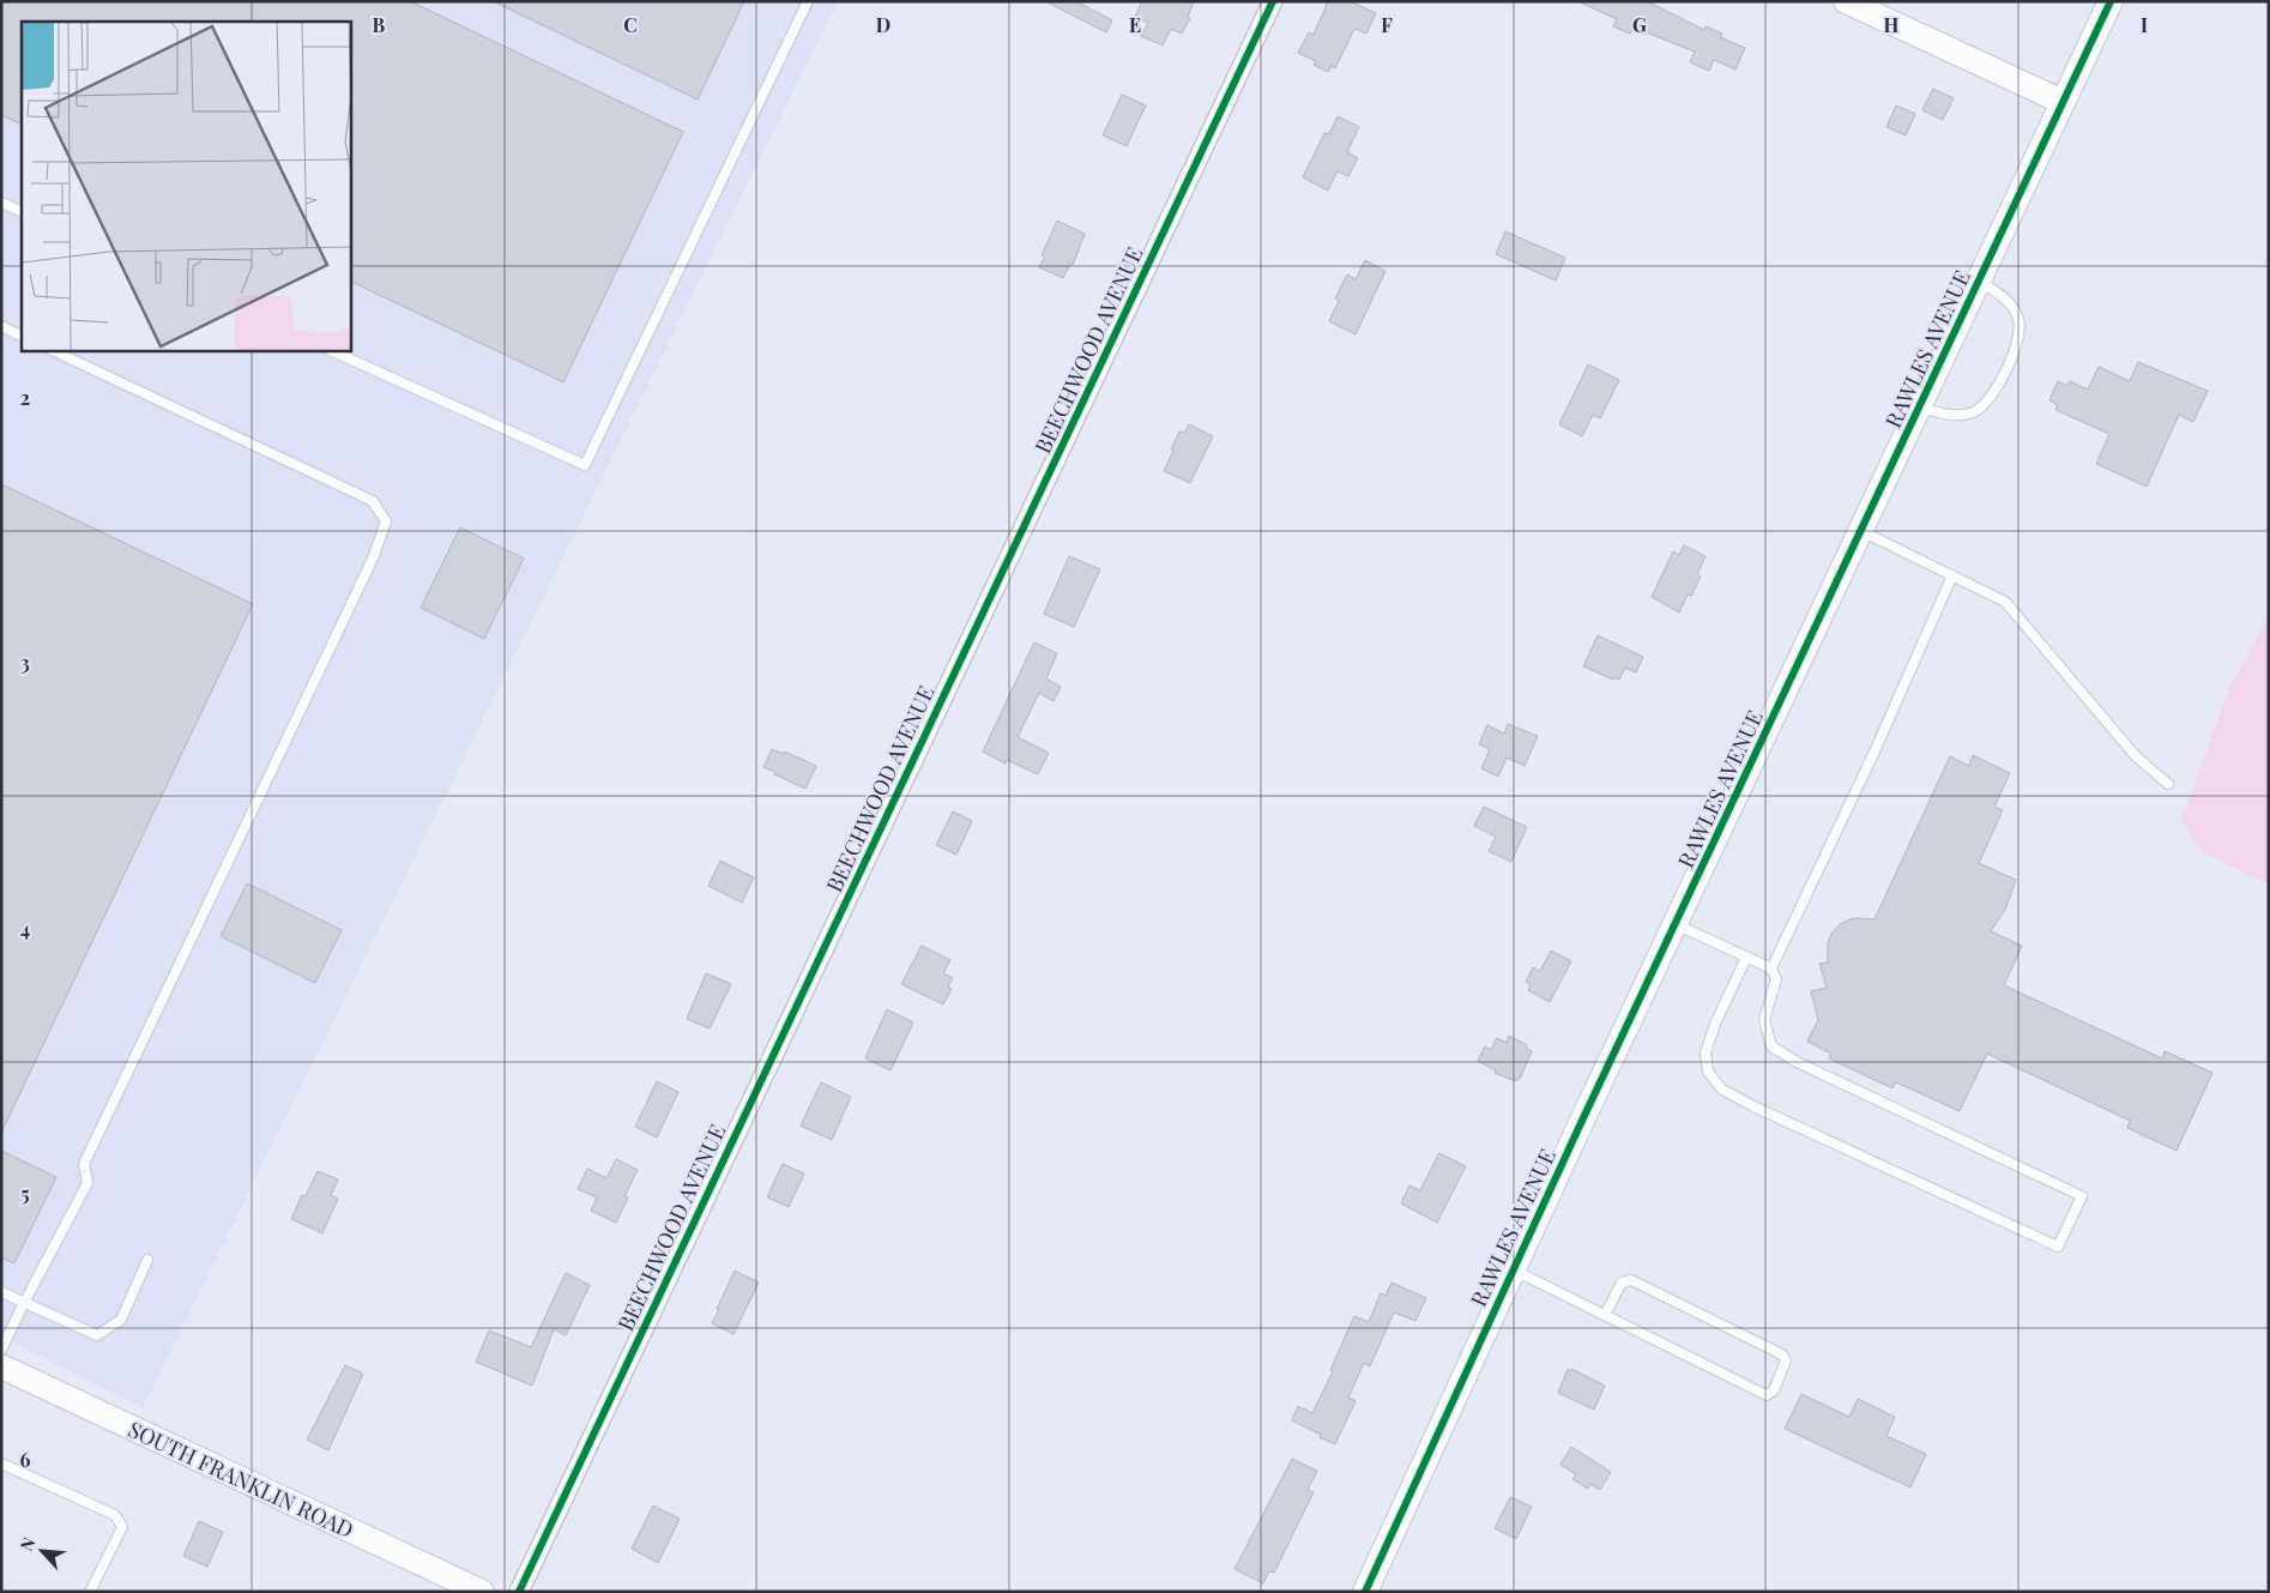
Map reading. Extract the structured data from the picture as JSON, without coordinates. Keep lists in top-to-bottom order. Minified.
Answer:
{"streets":{"street":["RAWLES AVENUE","BEECHWOOD AVENUE","SOUTH FRANKLIN ROAD"]},"north":"top left","grid":{"columns":["B","C","D","E","F","G","H","I"],"rows":["2","3","4","5","6"]}}
